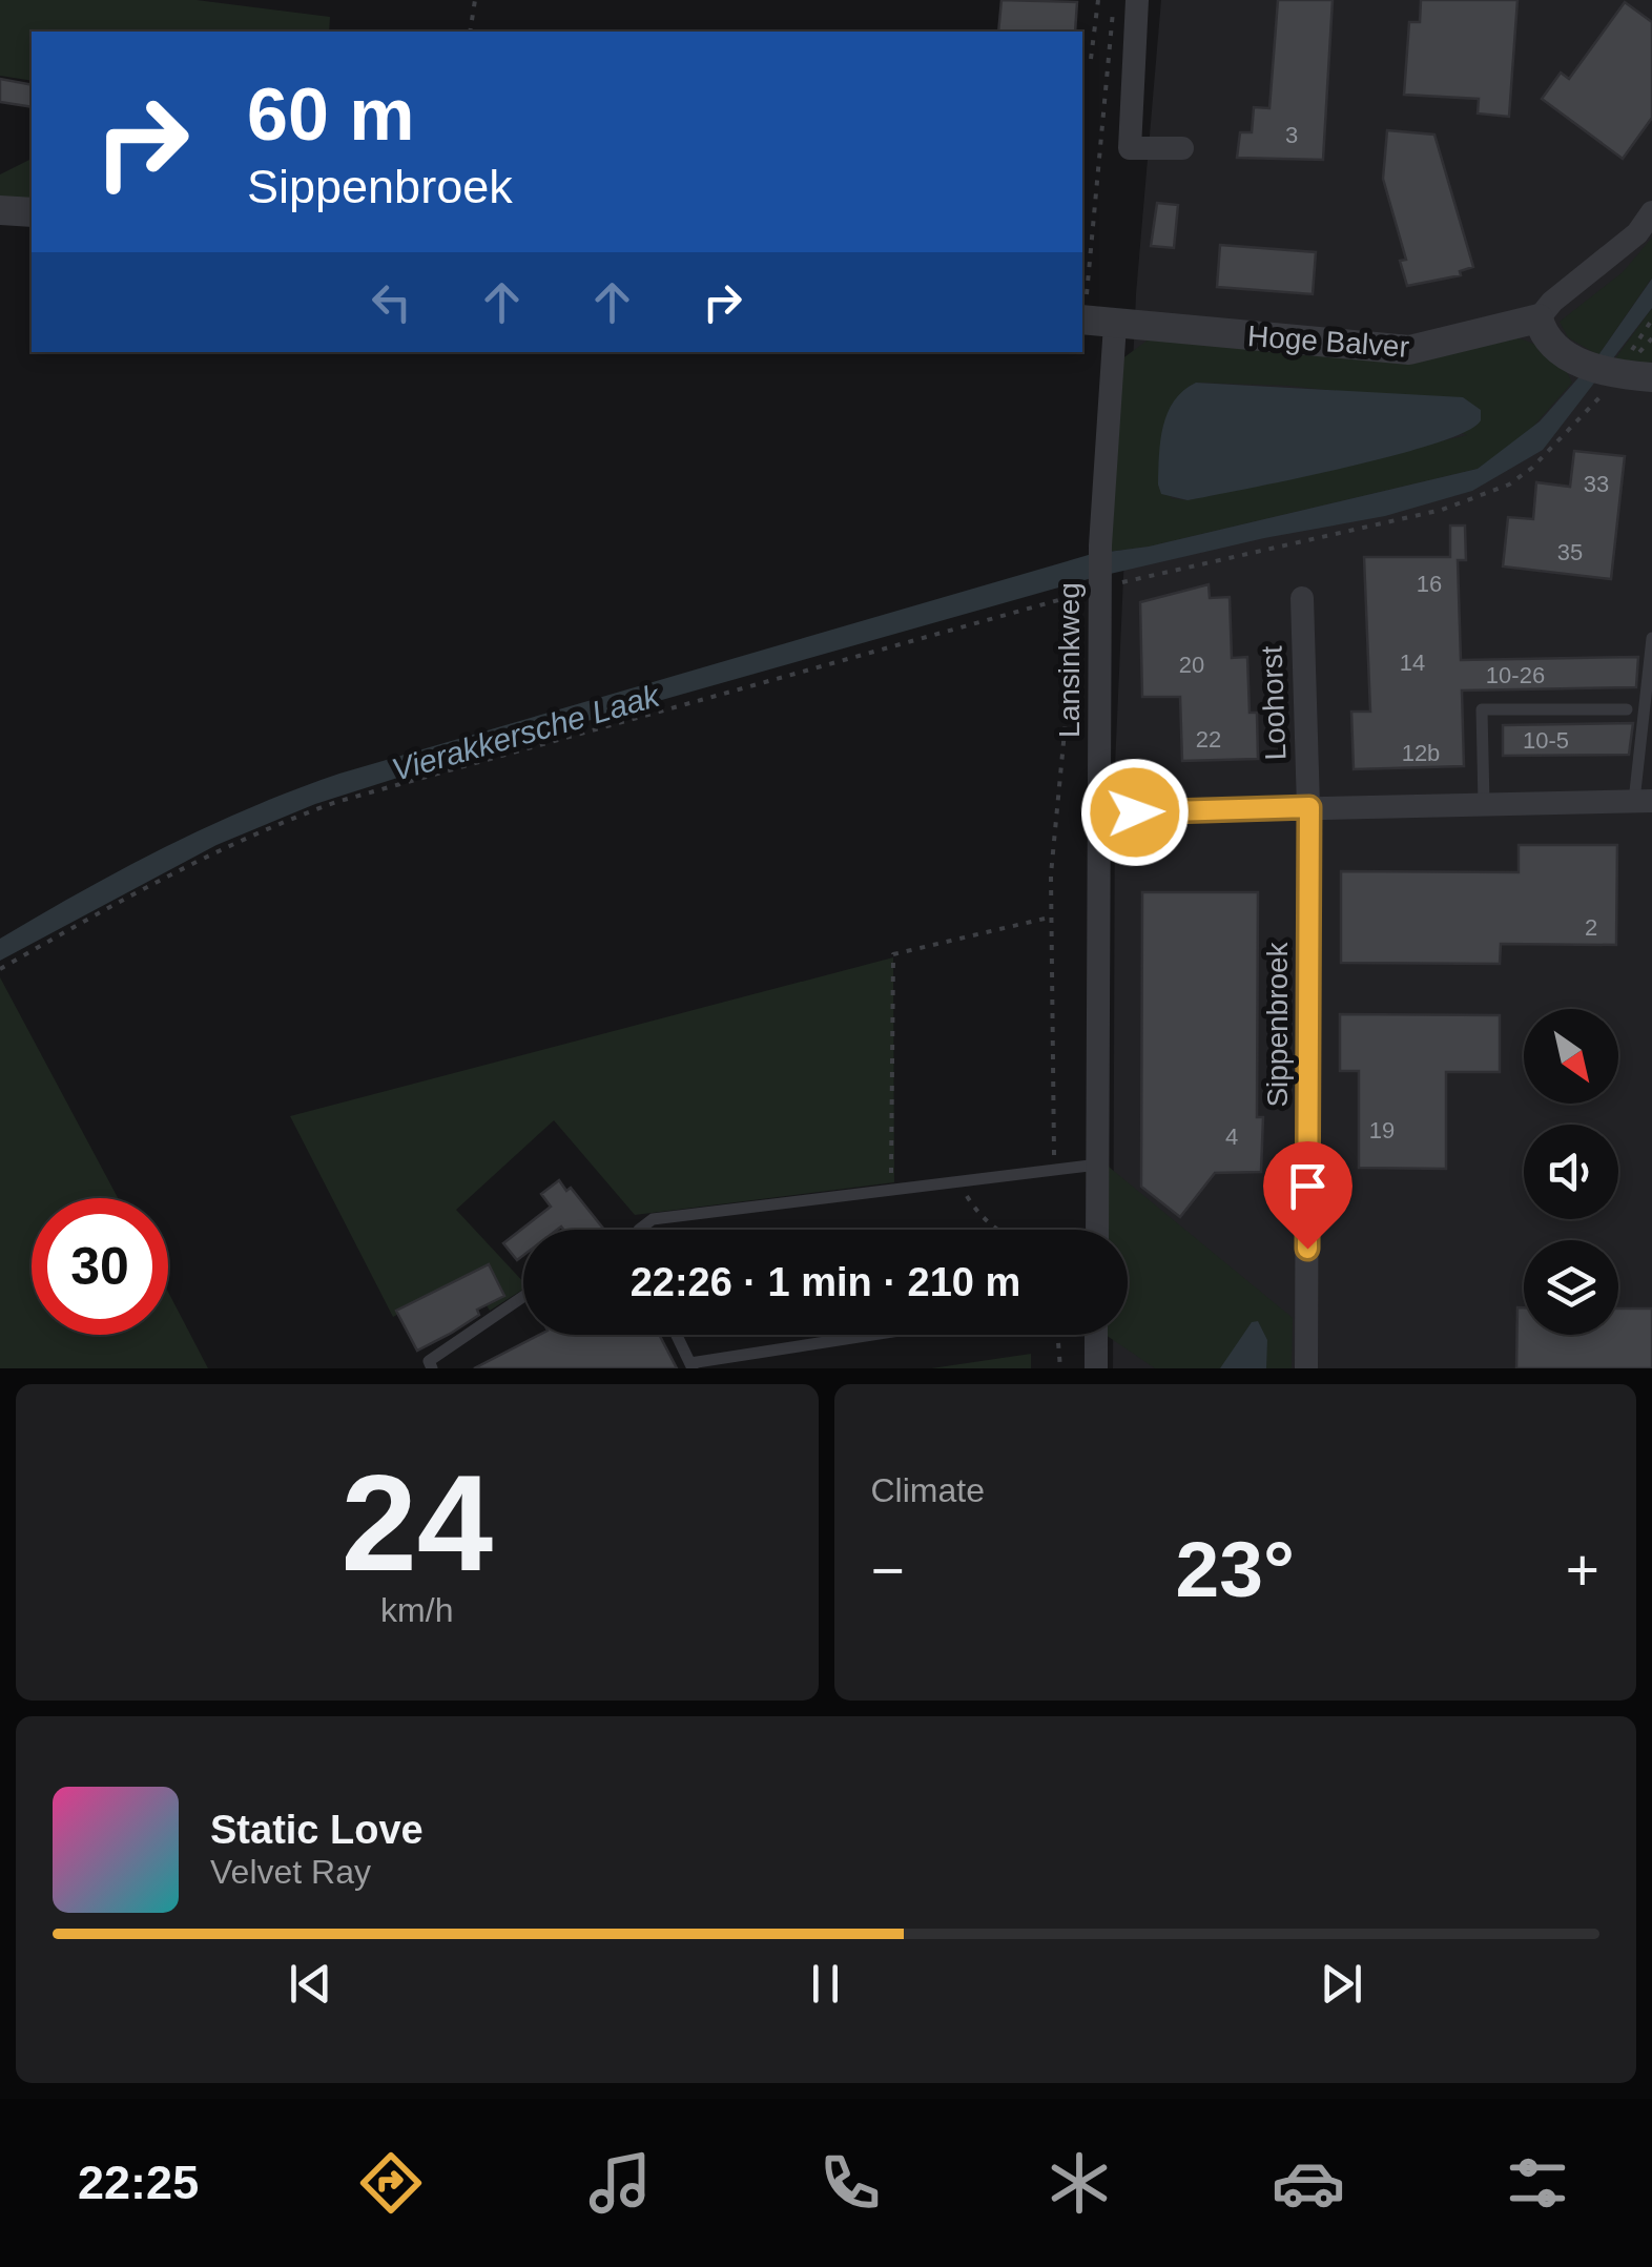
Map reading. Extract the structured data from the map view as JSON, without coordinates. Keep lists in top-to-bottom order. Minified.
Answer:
{"streets":{"street":["Hoge Balver","Lansinkweg","Loohorst","Sippenbroek"]},"crossings":[["Hoge Balver","Lansinkweg"],["Loohorst","Sippenbroek"]],"water":["Vierakkersche Laak"],"house_numbers":["3","33","35","16","14","20","10-26","22","10-5","12b","2","19","4"],"north":"bottom right","page":{"turn":["60 m","Sippenbroek"],"limit":"30","trip":"22:26 · 1 min · 210 m","tile":[["24","km/h"],"Climate"],"heat":["−","23°","+"],"song":["Static Love","Velvet Ray"],"tabs":"22:25"}}
